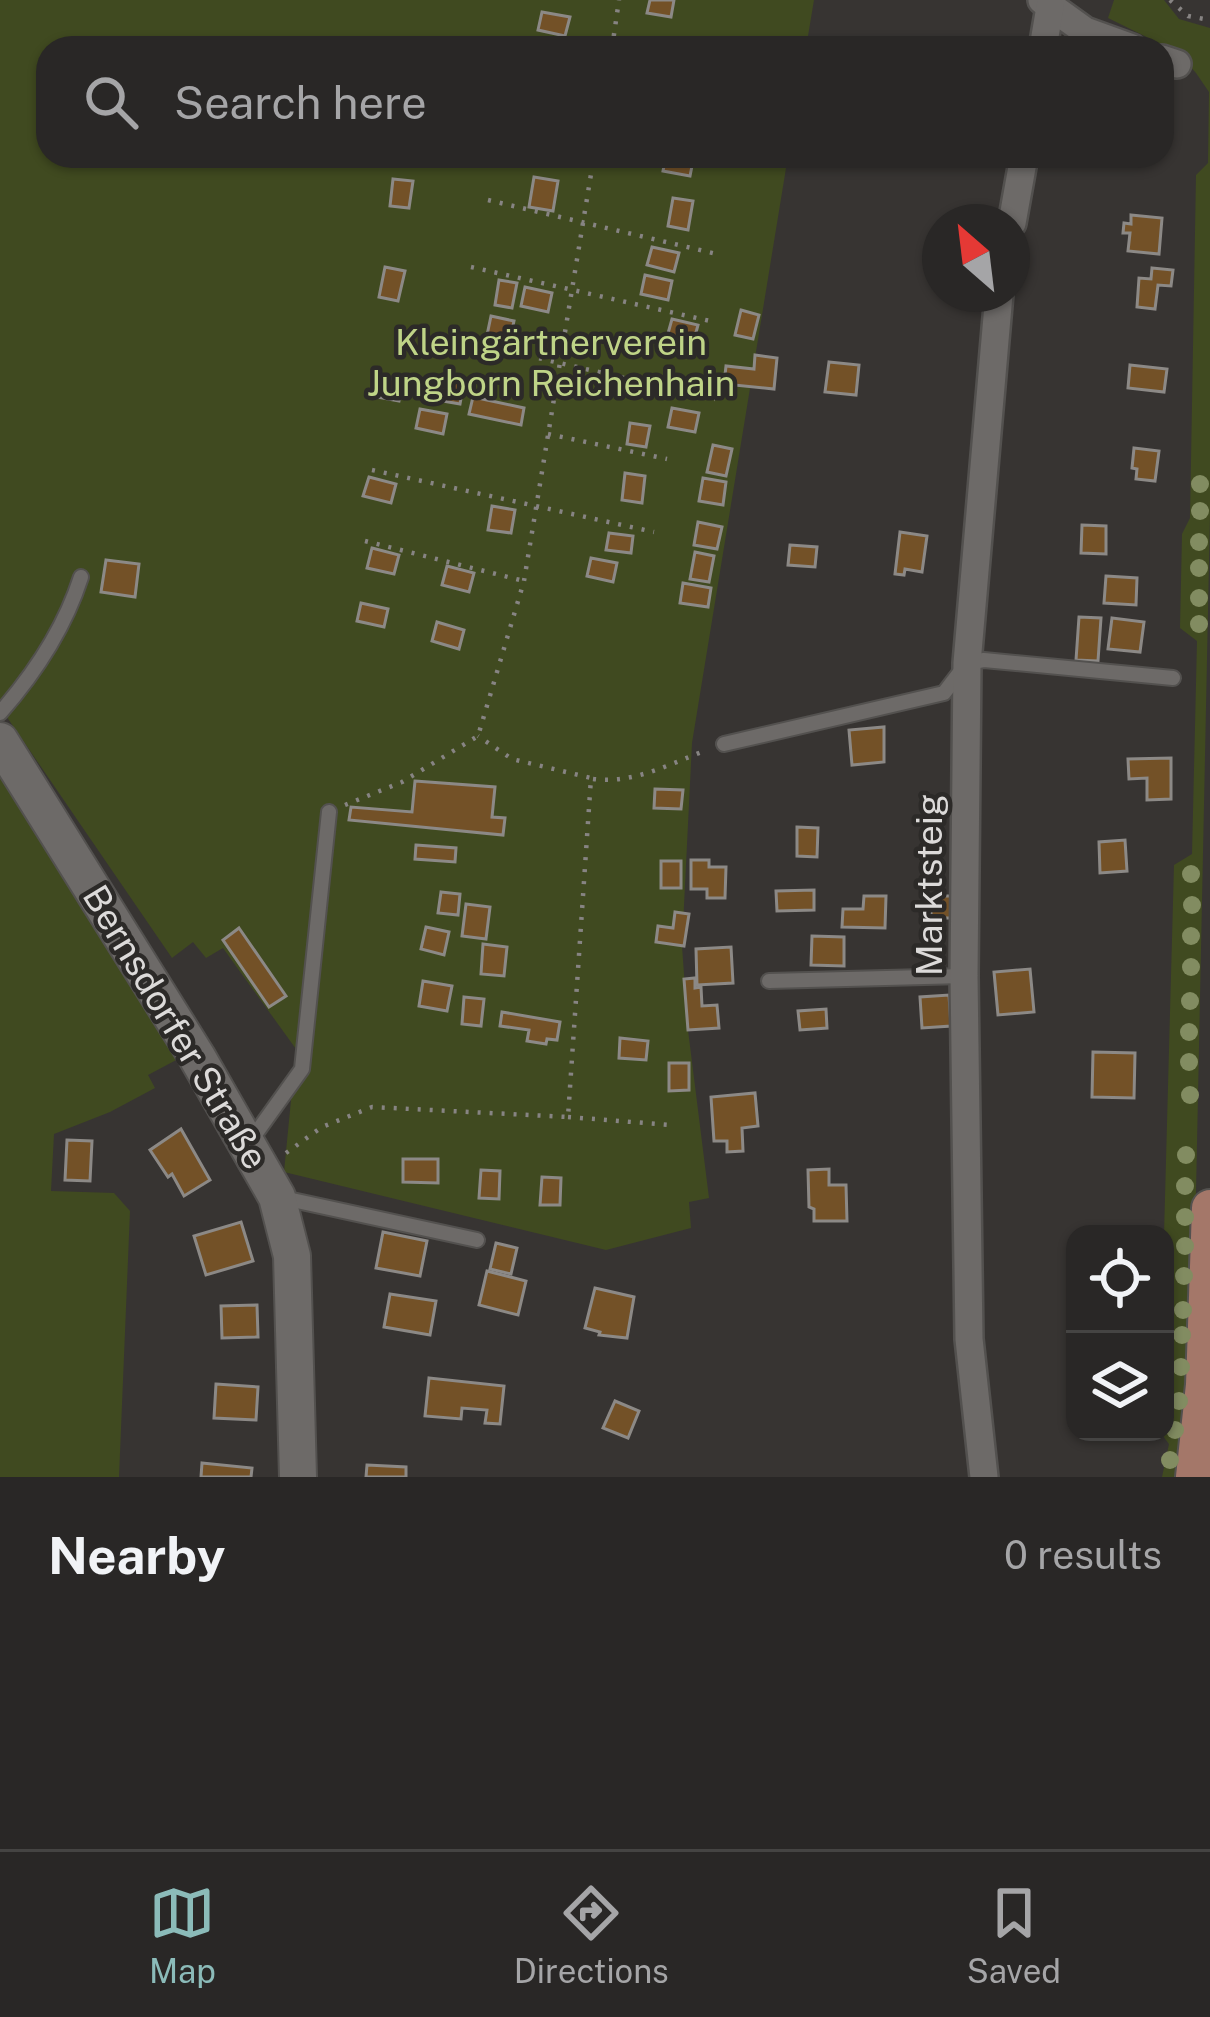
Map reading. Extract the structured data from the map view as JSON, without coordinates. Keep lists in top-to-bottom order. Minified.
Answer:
{"streets":{"street":["Marktsteig","Bernsdorfer Straße"]},"parks":["Kleingärtnerverein Jungborn Reichenhain"],"north":"top left","page":{"search":"Search here","heading":["Nearby","0 results"],"nav":["Map","Directions","Saved"]}}
